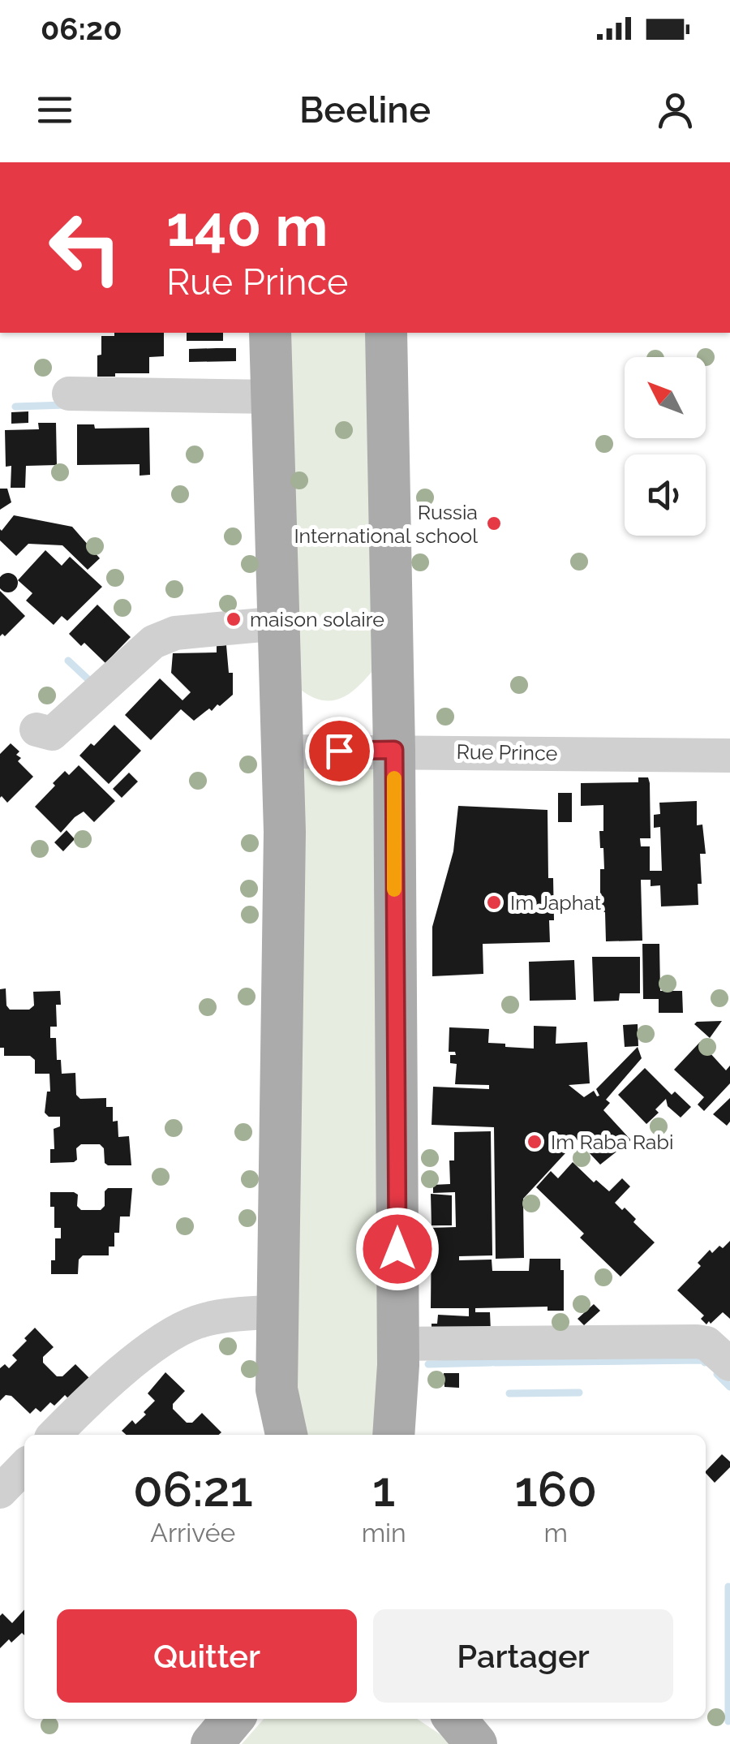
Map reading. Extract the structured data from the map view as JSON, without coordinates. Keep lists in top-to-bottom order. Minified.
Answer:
{"streets":{"street":["Rue Prince"]},"places":["Russia International school","maison solaire","Im Japhat","Im Raba Rabi"],"north":"top left","page":{"status":"06:20","header":"Beeline","turn":["140 m","Rue Prince"],"eta":["06:21","Arrivée","1","min","160","m"],"buttons":["Quitter","Partager"]}}
